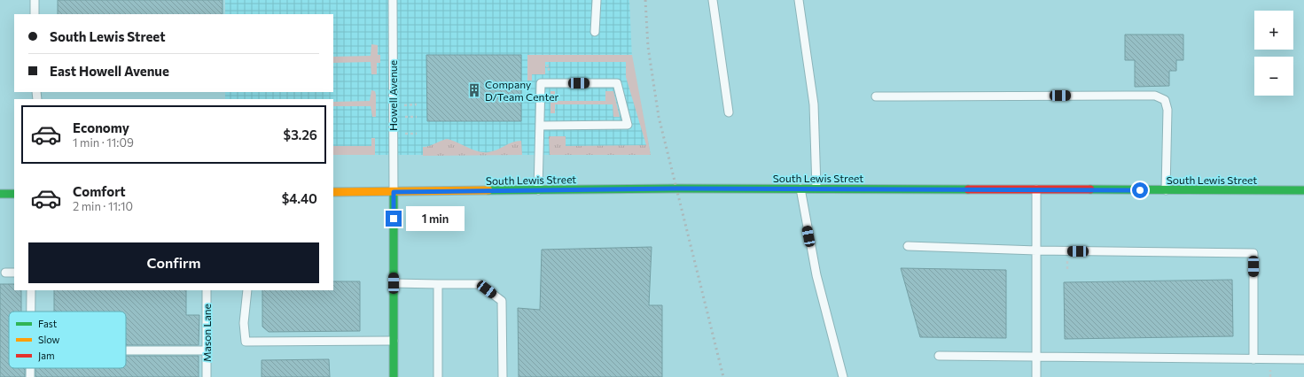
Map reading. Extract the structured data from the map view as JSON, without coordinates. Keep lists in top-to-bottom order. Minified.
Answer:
{"streets":{"main road":["South Lewis Street"],"lane":["Howell Avenue","Mason Lane"]},"crossings":[["Howell Avenue","South Lewis Street"]],"places":{"building":["Company D/Team Center"]},"legend":["Fast","Slow","Jam"],"page":{"map_buttons":["+","−"],"banner":["South Lewis Street","East Howell Avenue"],"list":[{"name":"Economy","note":"1 min · 11:09","value":"$3.26"},{"name":"Comfort","note":"2 min · 11:10","value":"$4.40"}],"bubble":"1 min","buttons":"Confirm"}}
